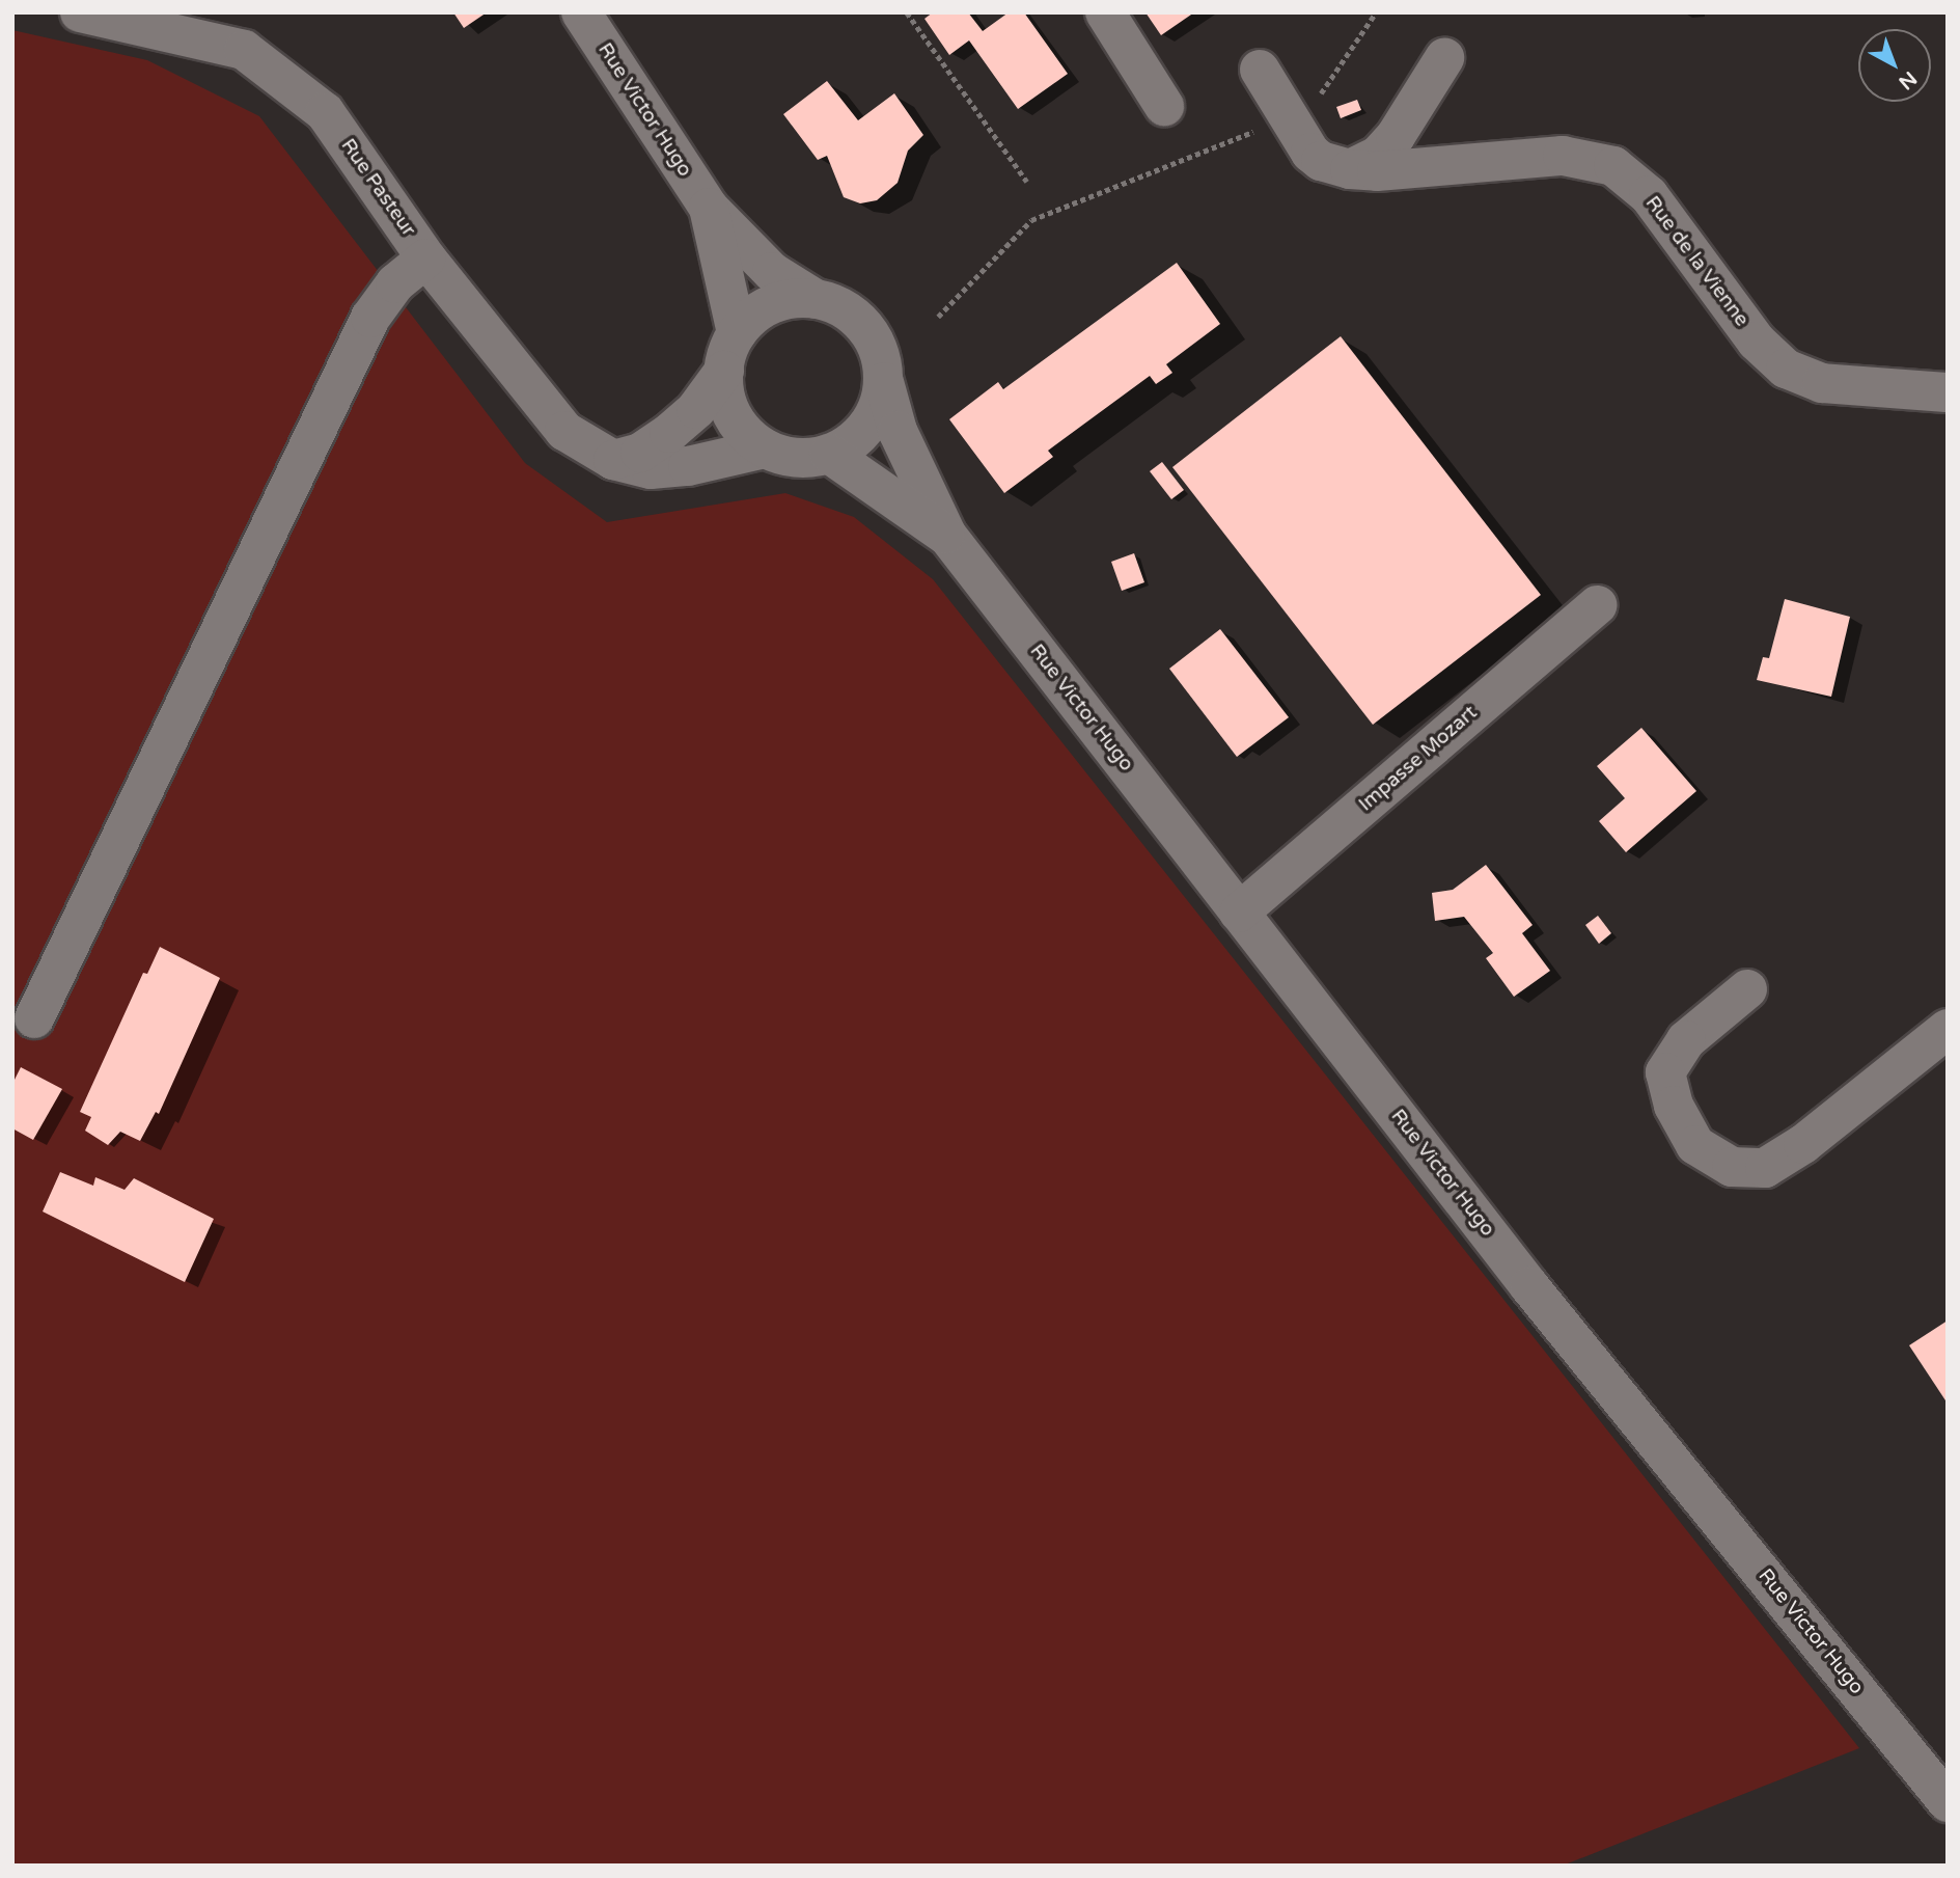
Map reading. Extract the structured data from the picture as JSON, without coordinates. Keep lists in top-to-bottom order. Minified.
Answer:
{"streets":{"street":["Rue Victor Hugo","Rue Pasteur","Rue de la Vienne","Impasse Mozart"]},"crossings":[["Rue Victor Hugo","Rue Pasteur"],["Rue Victor Hugo","Impasse Mozart"]],"north":"bottom right"}
